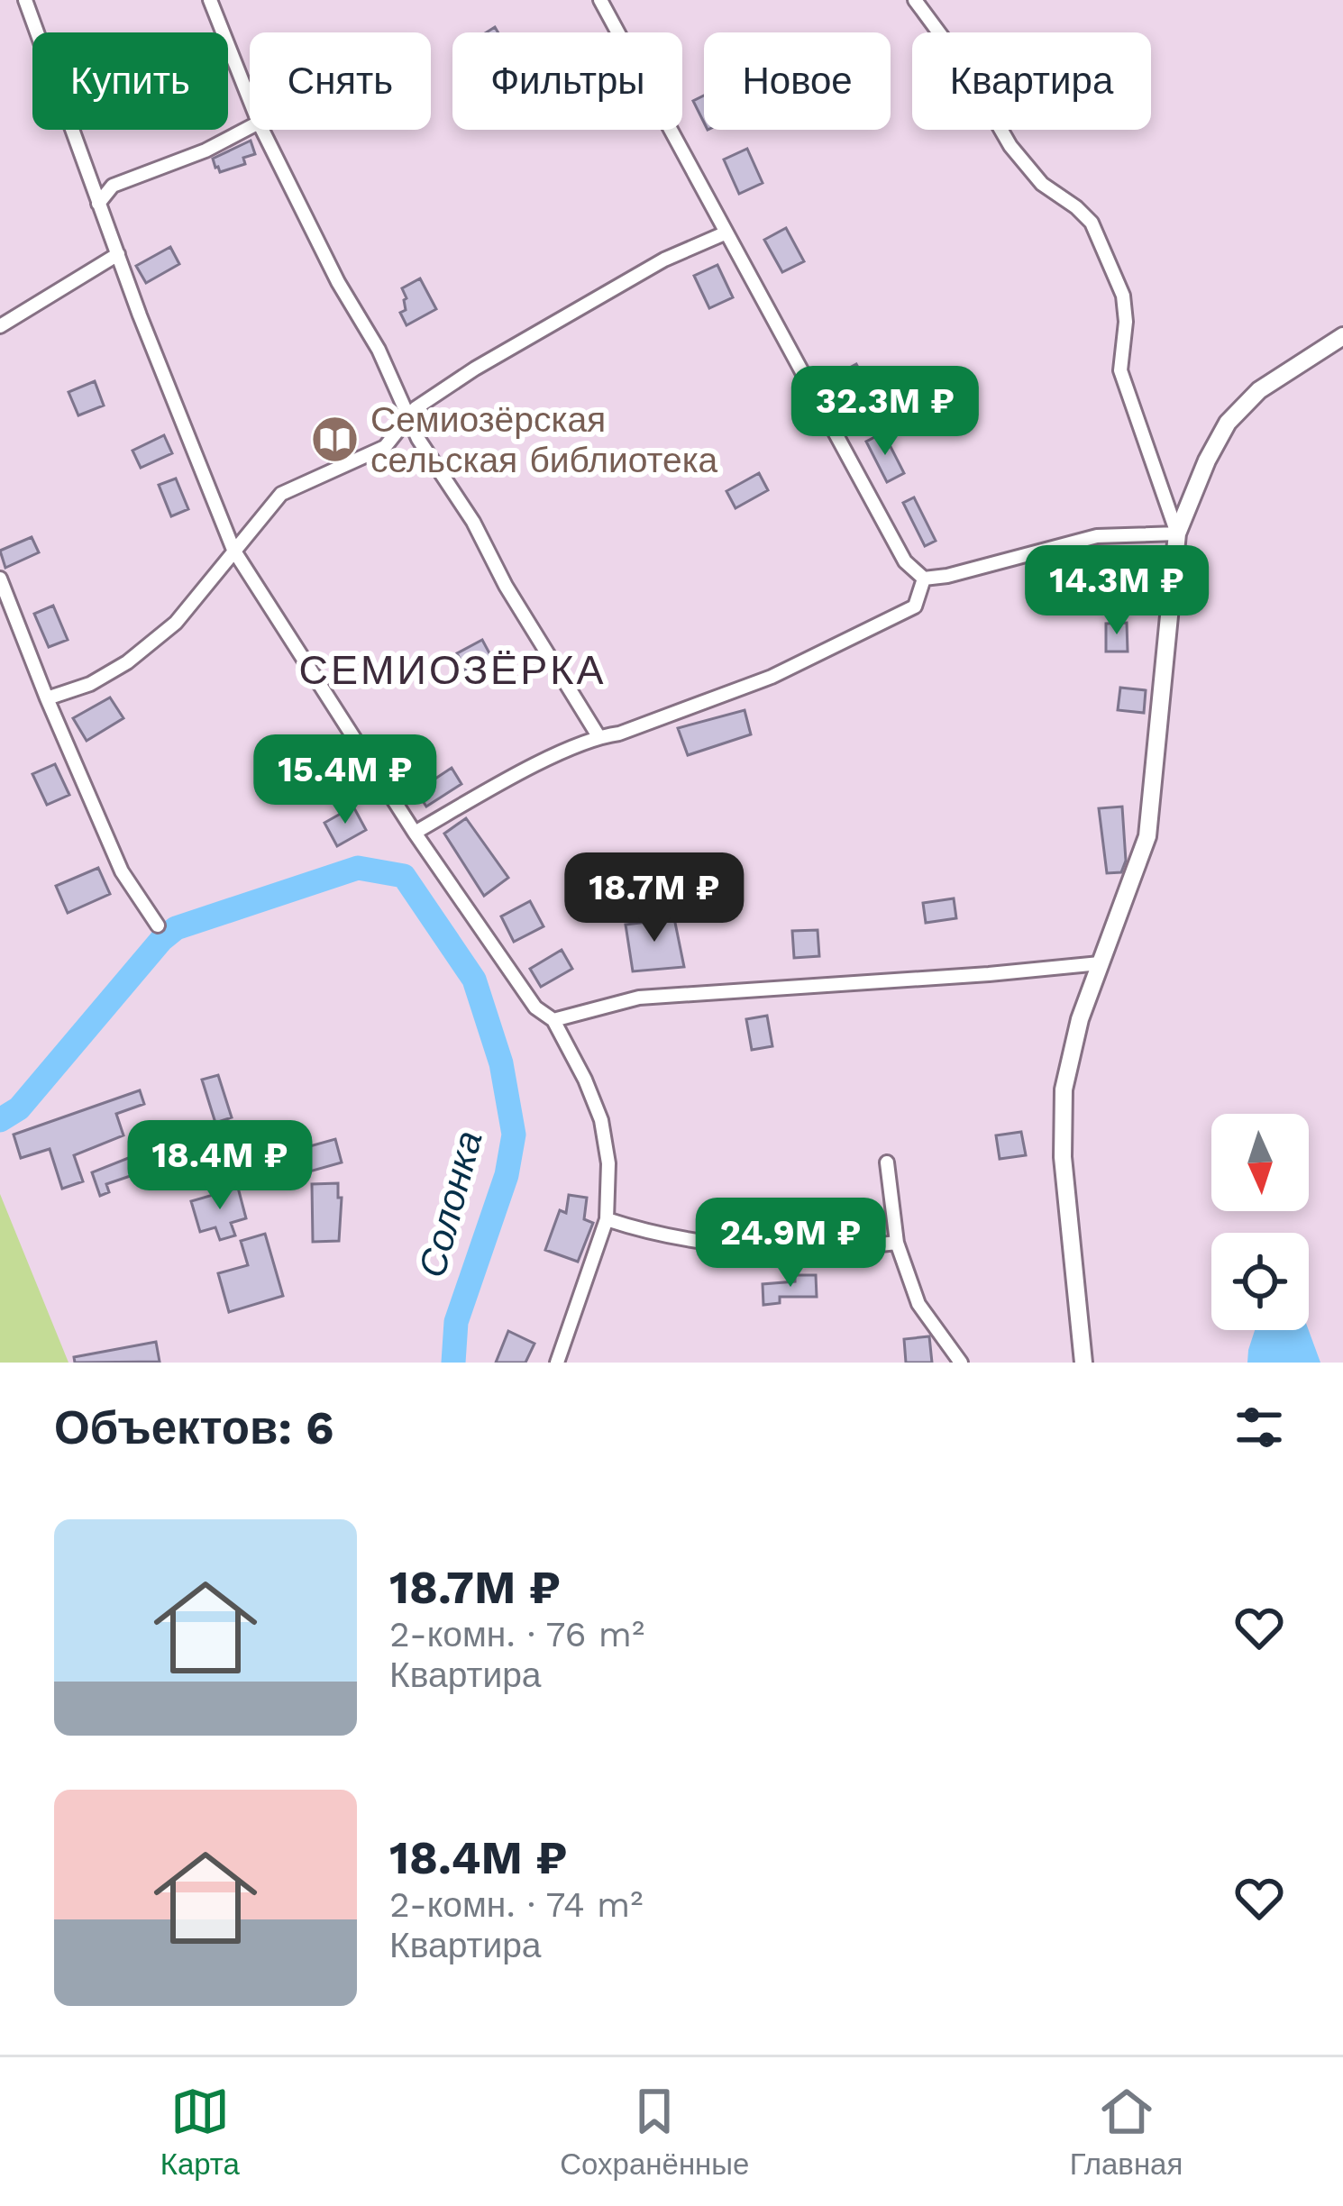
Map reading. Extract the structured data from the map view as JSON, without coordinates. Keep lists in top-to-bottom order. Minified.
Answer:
{"districts":["СЕМИОЗЁРКА"],"water":["Солонка"],"places":{"library":["Семиозёрская сельская библиотека"]},"north":"bottom","page":{"chip":["Купить","Снять","Фильтры","Новое","Квартира"],"price":["32.3M ₽","14.3M ₽","15.4M ₽","18.7M ₽","18.4M ₽","24.9M ₽"],"heading":"Объектов: 6","list":[{"name":"18.7M ₽","note":"2-комн. · 76 m² · Квартира"},{"name":"18.4M ₽","note":"2-комн. · 74 m² · Квартира"}],"tabs":["Карта","Сохранённые","Главная"]}}
